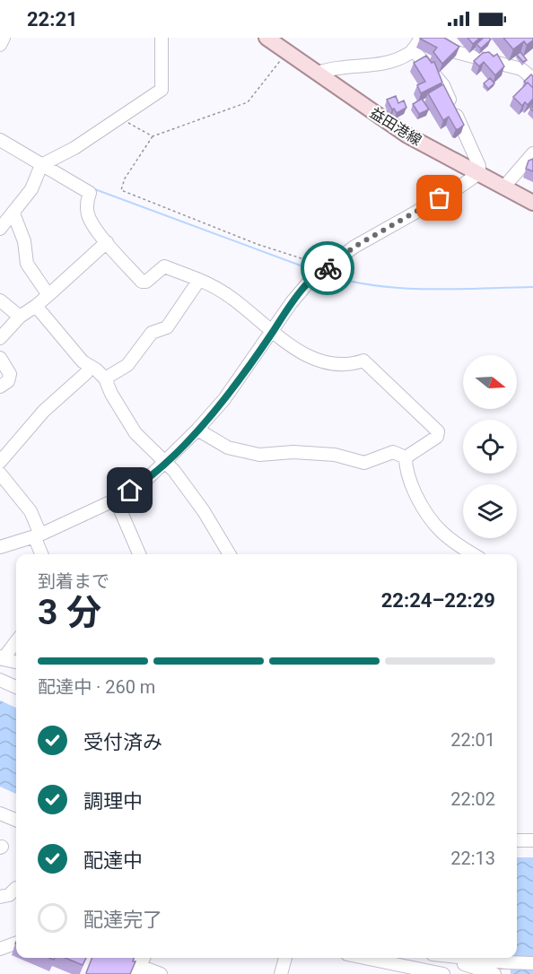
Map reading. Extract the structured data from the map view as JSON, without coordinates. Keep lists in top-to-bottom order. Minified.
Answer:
{"streets":{"main road":["益田港線"]},"north":"right","page":{"status":"22:21","heading":["3 分","到着まで","22:24–22:29"],"bar":"配達中 · 260 m","list":[["受付済み","22:01"],["調理中","22:02"],["配達中","22:13"],"配達完了"]}}
